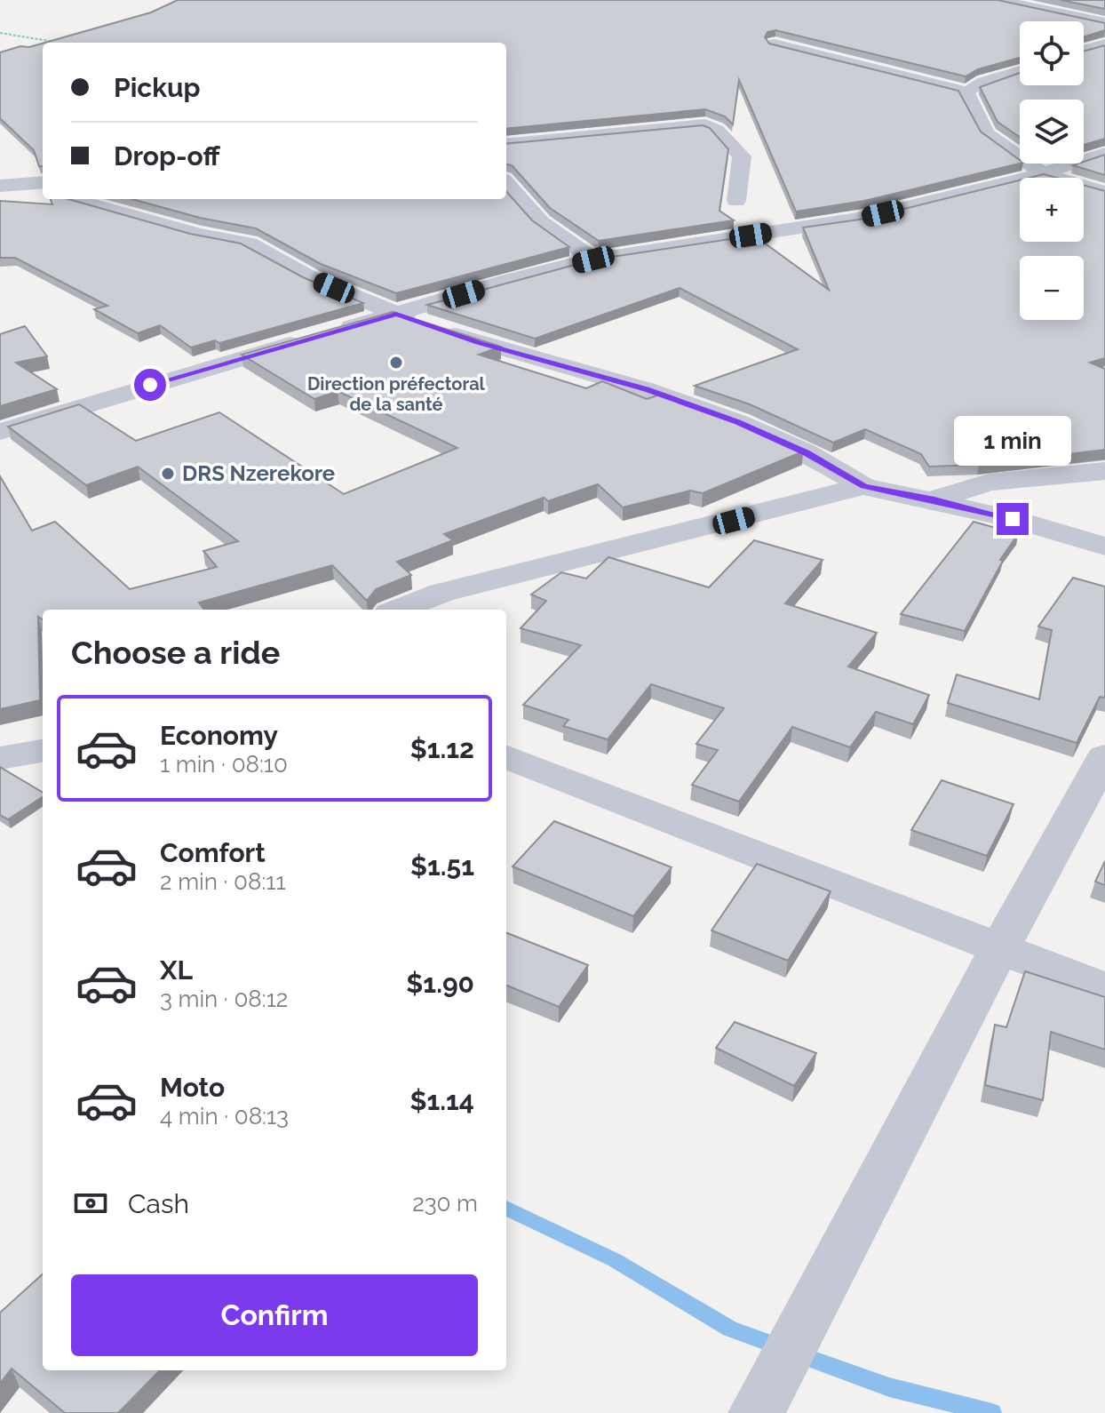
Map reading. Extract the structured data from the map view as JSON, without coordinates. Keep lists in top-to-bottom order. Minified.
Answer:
{"places":["Direction préfectoral de la santé","DRS Nzerekore"],"page":{"map_buttons":["+","−"],"banner":["Pickup","Drop-off"],"bubble":"1 min","heading":"Choose a ride","list":[{"name":"Economy","note":"1 min · 08:10","value":"$1.12"},{"name":"Comfort","note":"2 min · 08:11","value":"$1.51"},{"name":"XL","note":"3 min · 08:12","value":"$1.90"},{"name":"Moto","note":"4 min · 08:13","value":"$1.14"}],"pay":["Cash","230 m"],"buttons":"Confirm"}}
